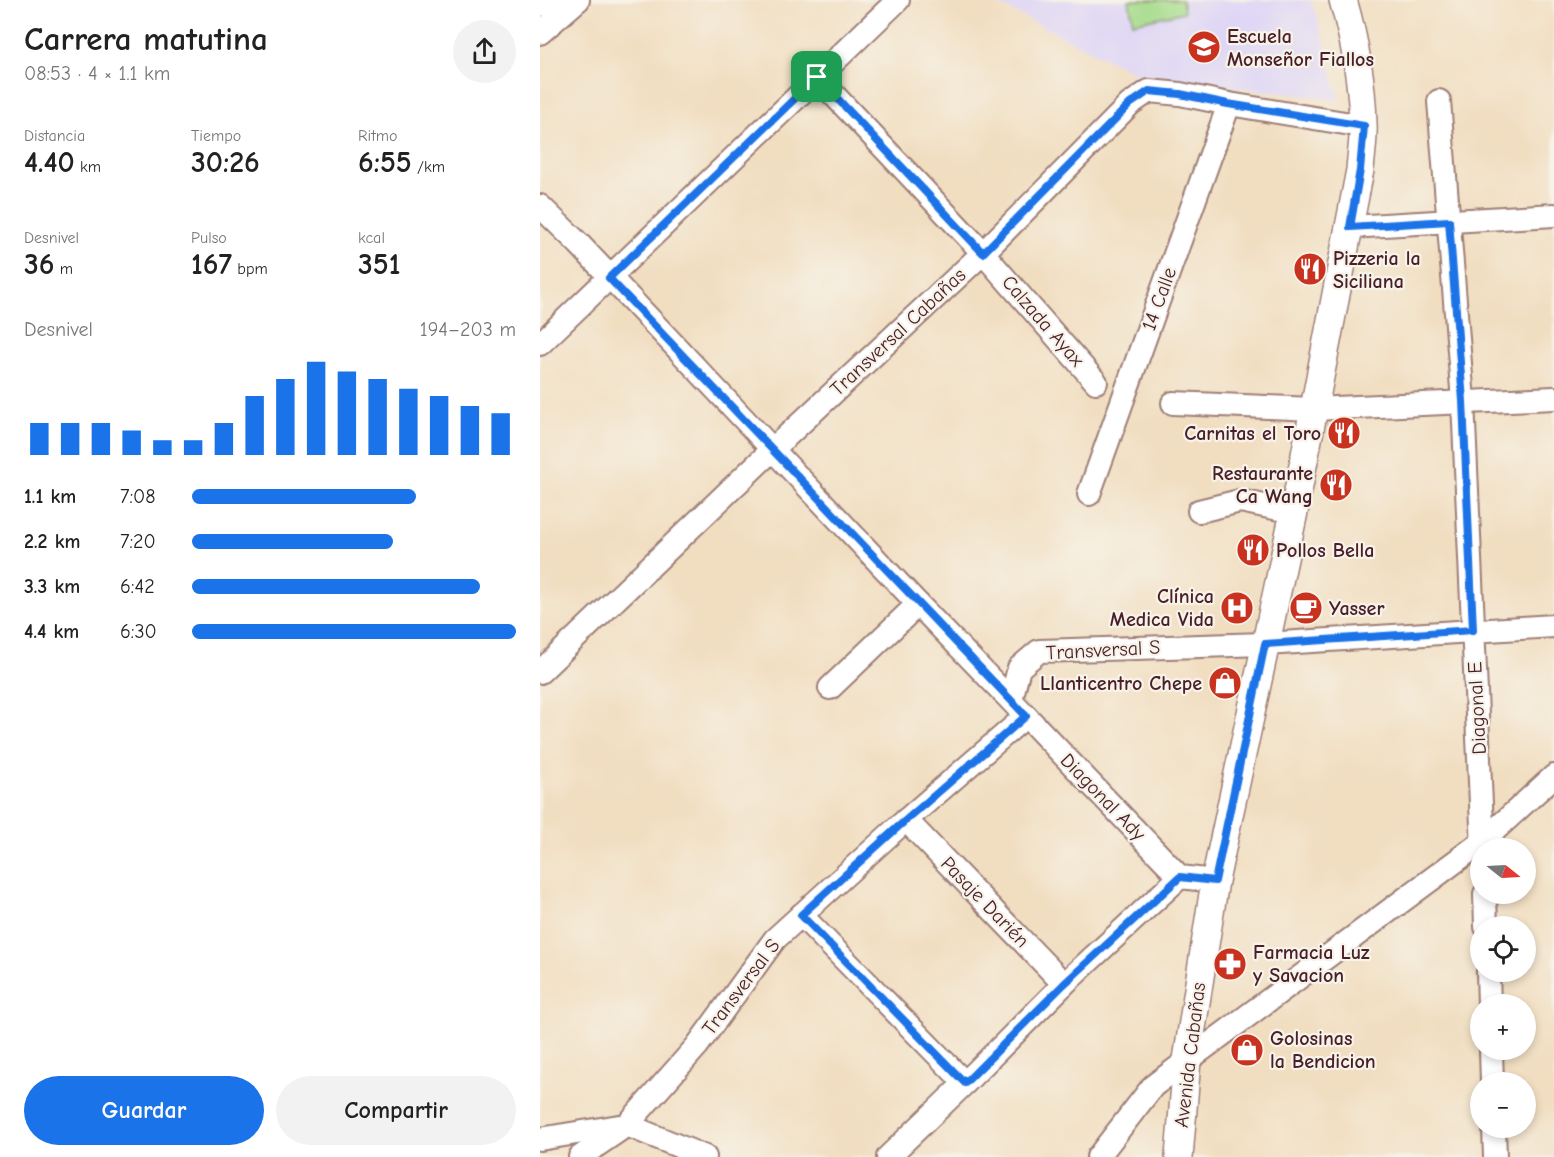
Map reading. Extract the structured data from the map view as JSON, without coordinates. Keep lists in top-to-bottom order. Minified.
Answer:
{"streets":{"street":["14 Calle","Calzada Ayax","Transversal Cabañas","Transversal S","Diagonal E","Diagonal Ady","Pasaje Darién","Avenida Cabañas"]},"crossings":[["14 Calle","Transversal Cabañas"],["Calzada Ayax","Transversal Cabañas"],["Transversal Cabañas","Diagonal Ady"],["Transversal Cabañas","Avenida Cabañas"],["Transversal S","Diagonal E"],["Transversal S","Diagonal Ady"],["Transversal S","Pasaje Darién"],["Transversal S","Avenida Cabañas"]],"places":{"school or university":["Escuela Monseñor Fiallos"],"restaurant":["Pizzeria la Siciliana","Carnitas el Toro","Restaurante Ca Wang","Pollos Bella"],"hospital":["Clínica Medica Vida"],"cafe":["Yasser"],"shop":["Llanticentro Chepe","Golosinas la Bendicion"],"pharmacy":["Farmacia Luz y Savacion"]},"north":"right","page":{"heading":["Carrera matutina","08:53 · 4 × 1.1 km"],"stats":[["Distancia","4.40 km"],["Tiempo","30:26"],["Ritmo","6:55 /km"],["Desnivel","36 m"],["Pulso","167 bpm"],["kcal","351"]],"chart":["Desnivel","194–203 m"],"list":[{"name":"1.1 km","note":"7:08"},{"name":"2.2 km","note":"7:20"},{"name":"3.3 km","note":"6:42"},{"name":"4.4 km","note":"6:30"}],"map_buttons":["+","−"],"buttons":["Guardar","Compartir"]}}
